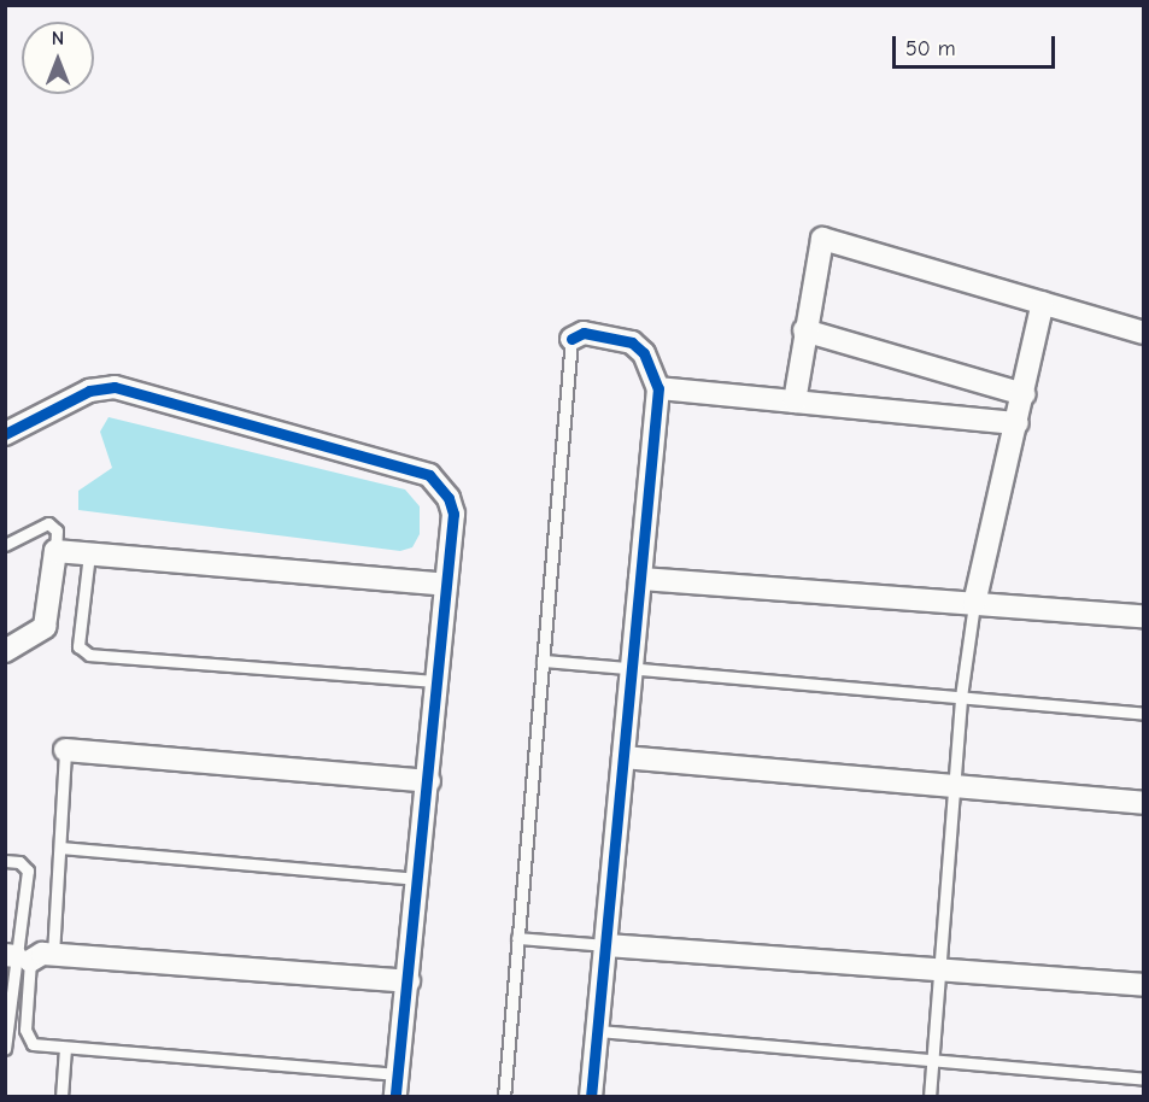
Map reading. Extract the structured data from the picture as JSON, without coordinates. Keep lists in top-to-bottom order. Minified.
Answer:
{"scale_bar":"50 m","north":"top"}
